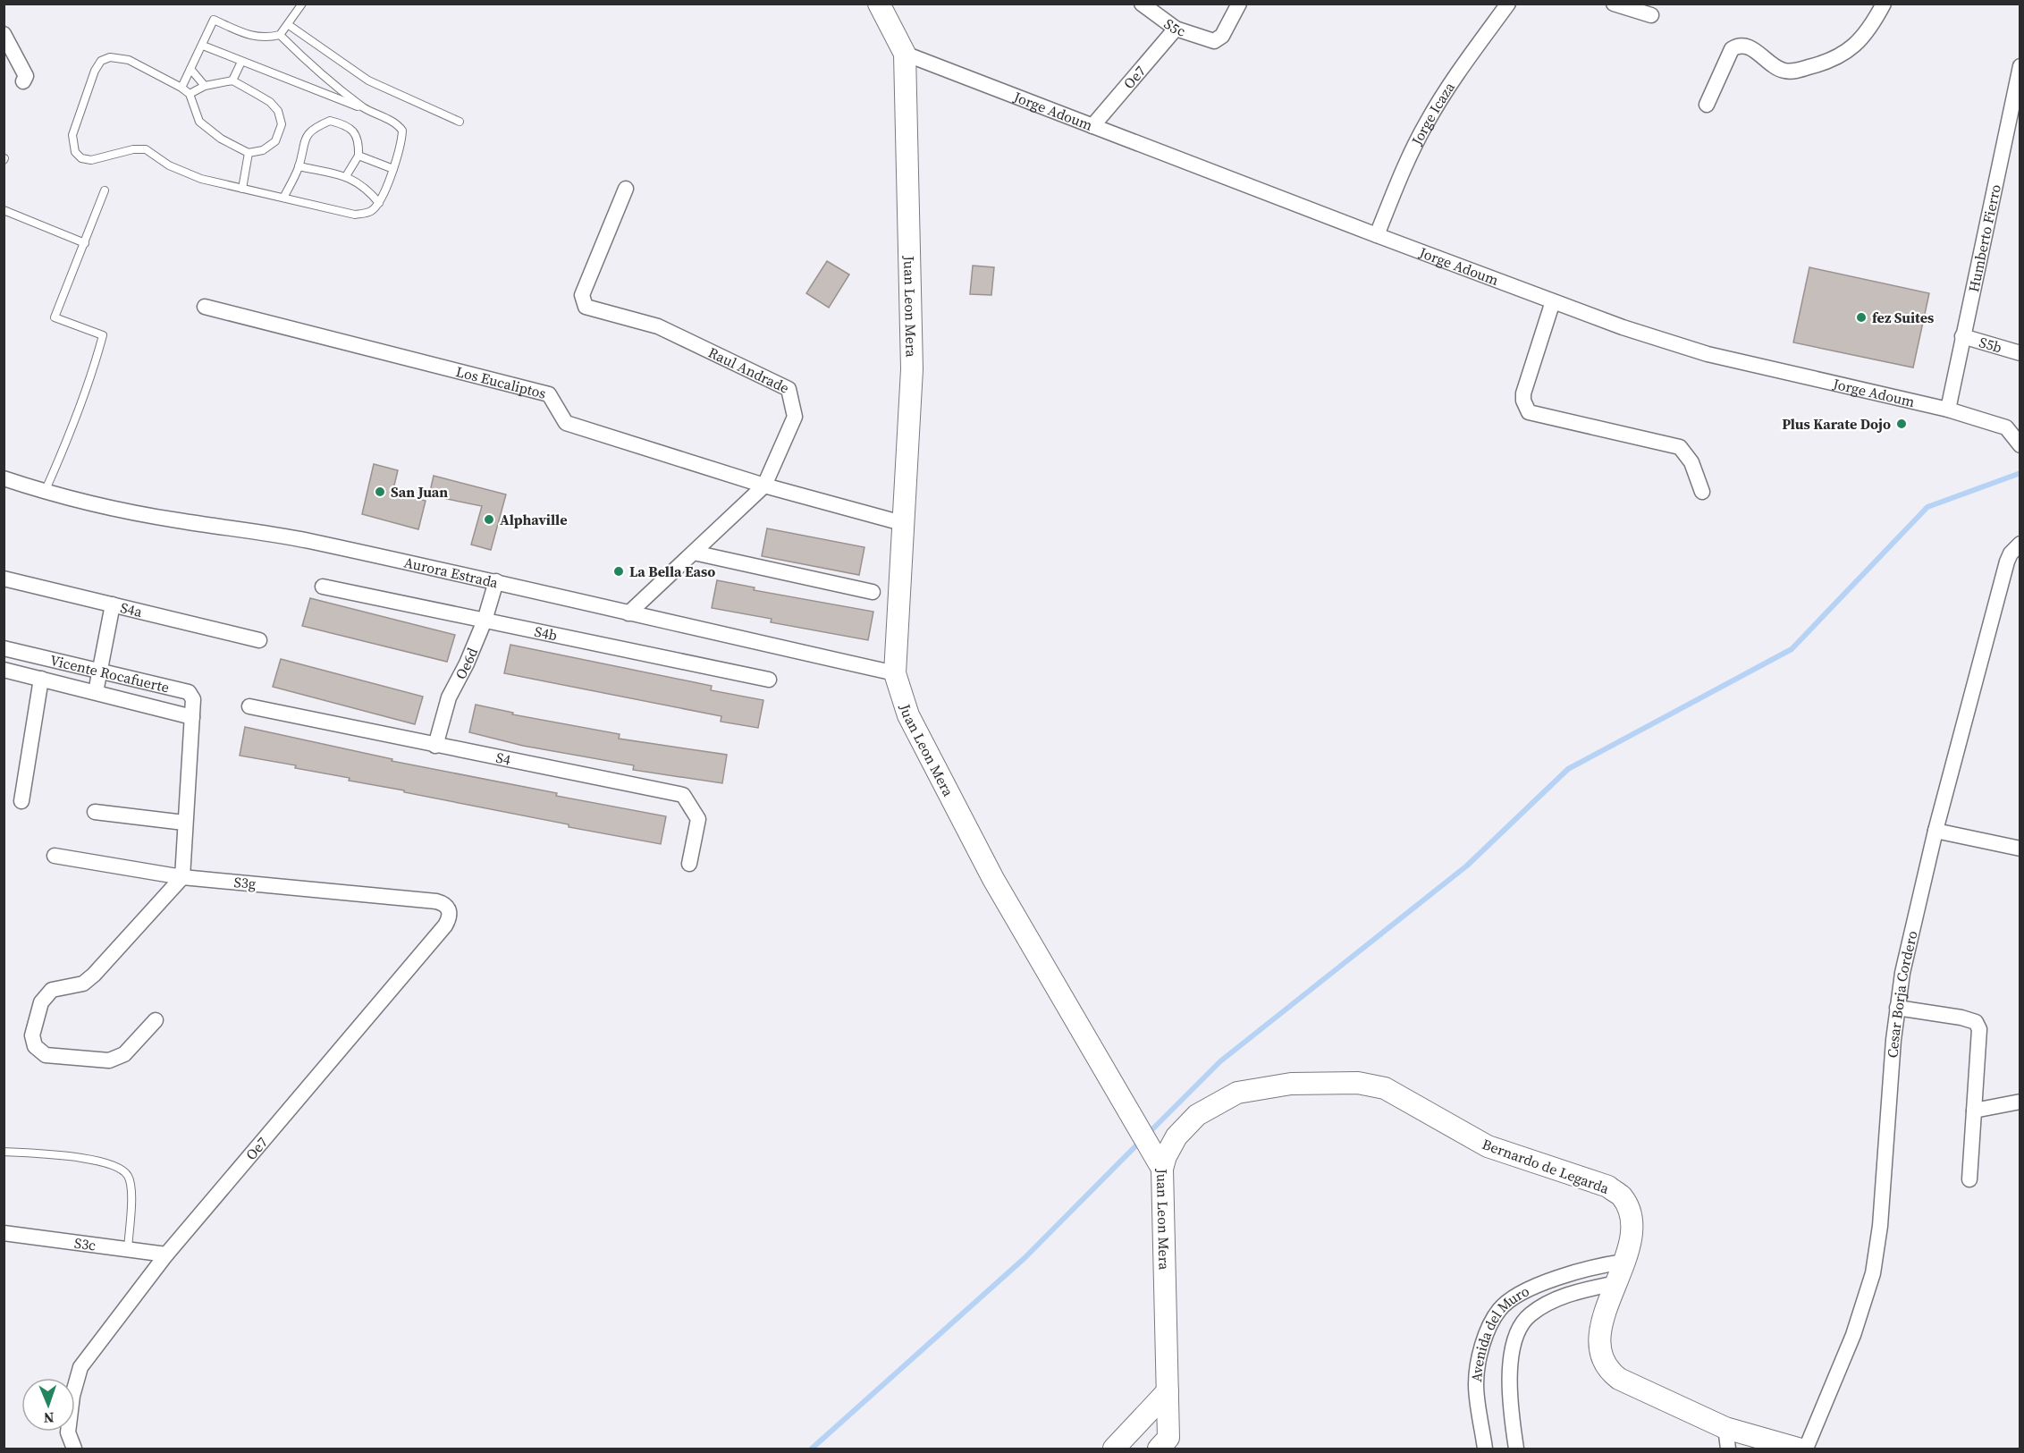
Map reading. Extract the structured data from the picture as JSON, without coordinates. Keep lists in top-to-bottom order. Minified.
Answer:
{"streets":{"street":["S5c","Oe7","Jorge Adoum","Jorge Icaza","Humberto Fierro","Juan Leon Mera","S5b","Raul Andrade","Los Eucaliptos","Aurora Estrada","S4a","S4b","Oe6d","Vicente Rocafuerte","S4","S3g","Cesar Borja Cordero","Bernardo de Legarda","S3c","Avenida del Muro"]},"crossings":[["S5c","Oe7"],["Oe7","Jorge Adoum"],["Oe7","S3g"],["Oe7","S3c"],["Jorge Adoum","Jorge Icaza"],["Jorge Adoum","Humberto Fierro"],["Jorge Adoum","Juan Leon Mera"],["Humberto Fierro","S5b"],["Juan Leon Mera","Los Eucaliptos"],["Juan Leon Mera","Aurora Estrada"],["Juan Leon Mera","Bernardo de Legarda"],["Raul Andrade","Los Eucaliptos"],["Raul Andrade","Aurora Estrada"],["Aurora Estrada","Oe6d"],["S4b","Oe6d"],["Oe6d","S4"],["Vicente Rocafuerte","S3g"],["Bernardo de Legarda","Avenida del Muro"]],"places":["fez Suites","Plus Karate Dojo","San Juan","Alphaville","La Bella Easo"],"north":"bottom"}
